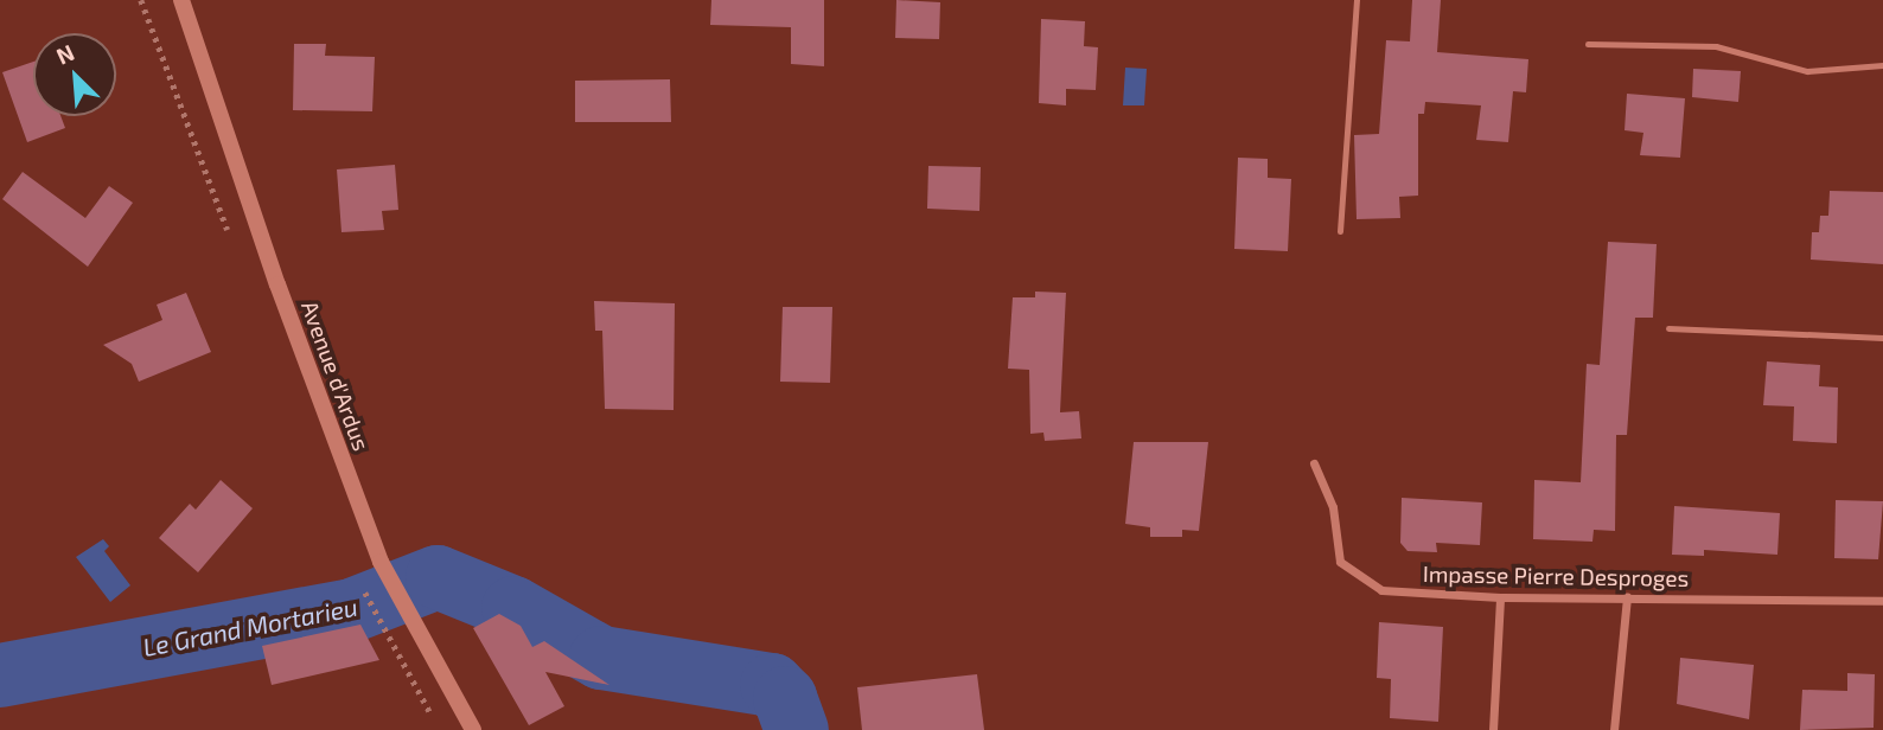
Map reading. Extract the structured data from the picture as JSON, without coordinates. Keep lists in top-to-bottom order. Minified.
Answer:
{"streets":{"main road":["Avenue d'Ardus"],"street":["Impasse Pierre Desproges"]},"water":["Le Grand Mortarieu"],"north":"top left"}
